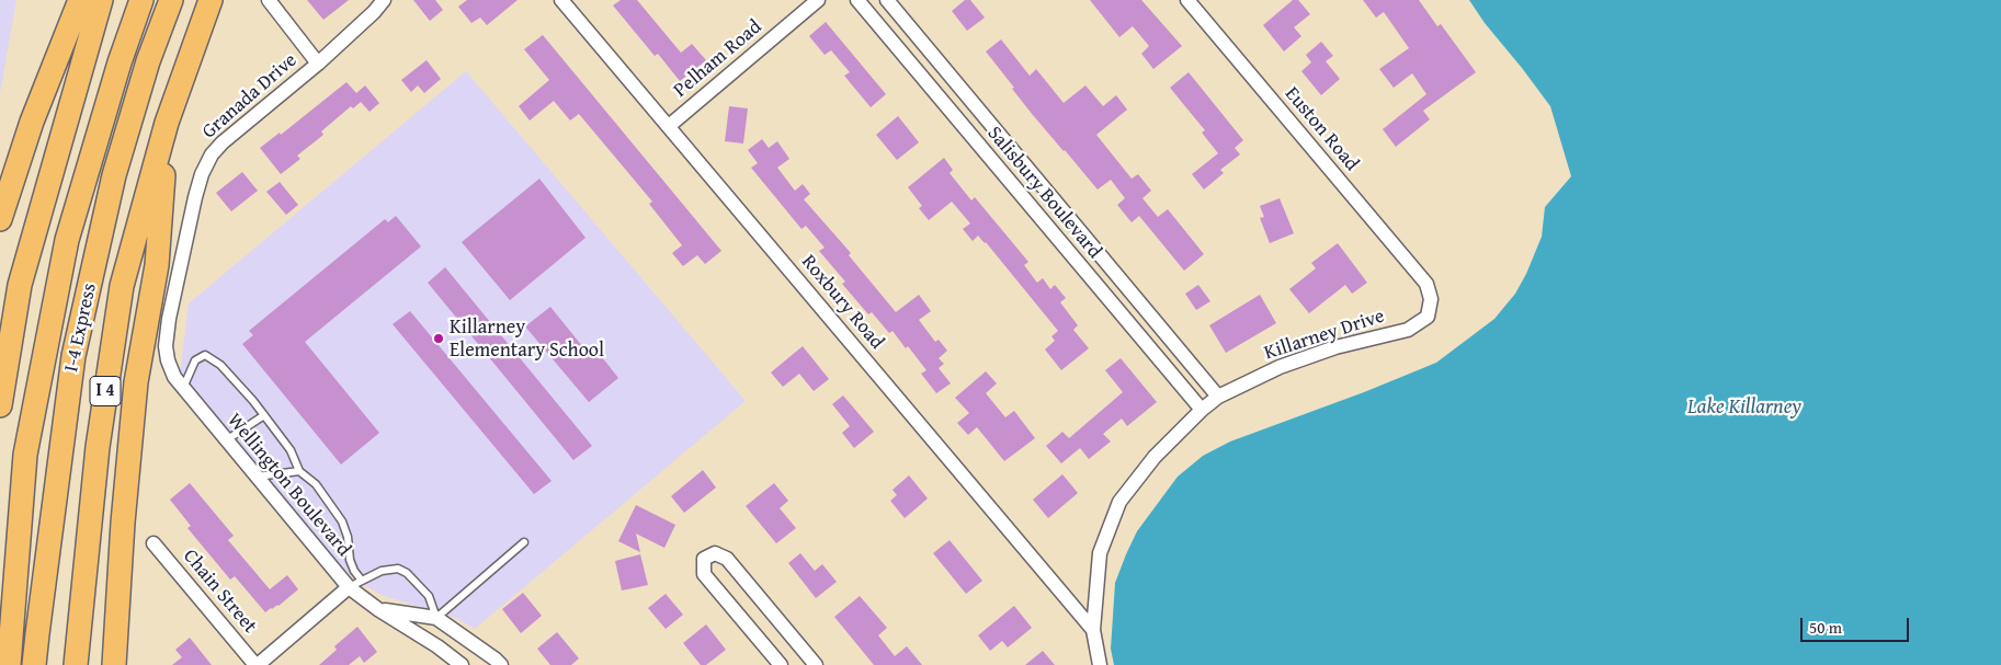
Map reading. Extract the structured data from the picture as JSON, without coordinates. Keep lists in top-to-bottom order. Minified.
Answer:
{"streets":{"highway":["I-4 Express","I 4"],"street":["Pelham Road","Granada Drive","Euston Road","Salisbury Boulevard","Roxbury Road","Killarney Drive","Wellington Boulevard","Chain Street"]},"crossings":[["Pelham Road","Roxbury Road"],["Granada Drive","Wellington Boulevard"],["Euston Road","Killarney Drive"],["Salisbury Boulevard","Killarney Drive"],["Roxbury Road","Killarney Drive"]],"water":["Lake Killarney"],"places":["Killarney Elementary School"],"scale_bar":"50 m"}
